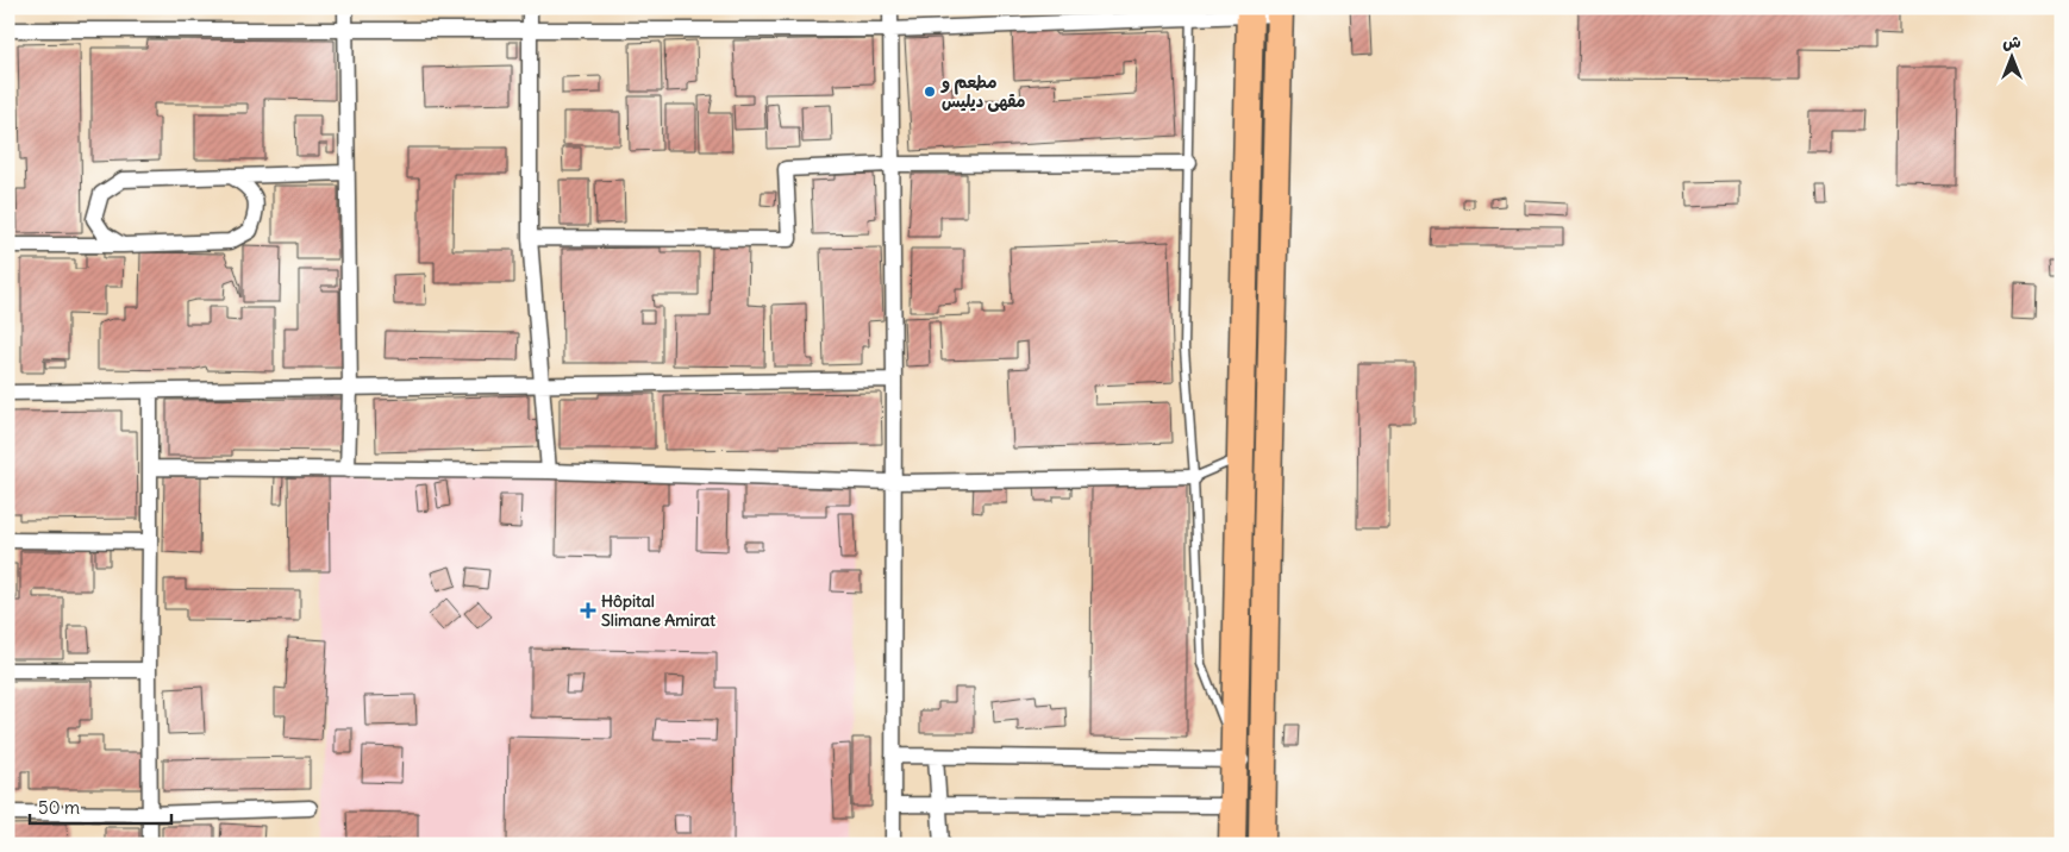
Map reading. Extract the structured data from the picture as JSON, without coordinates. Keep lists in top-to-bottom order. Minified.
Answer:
{"places":{"other":["مطعم و مقهى ديليس"],"health":["Hôpital Slimane Amirat"]},"scale_bar":"50 m","north":"top"}
